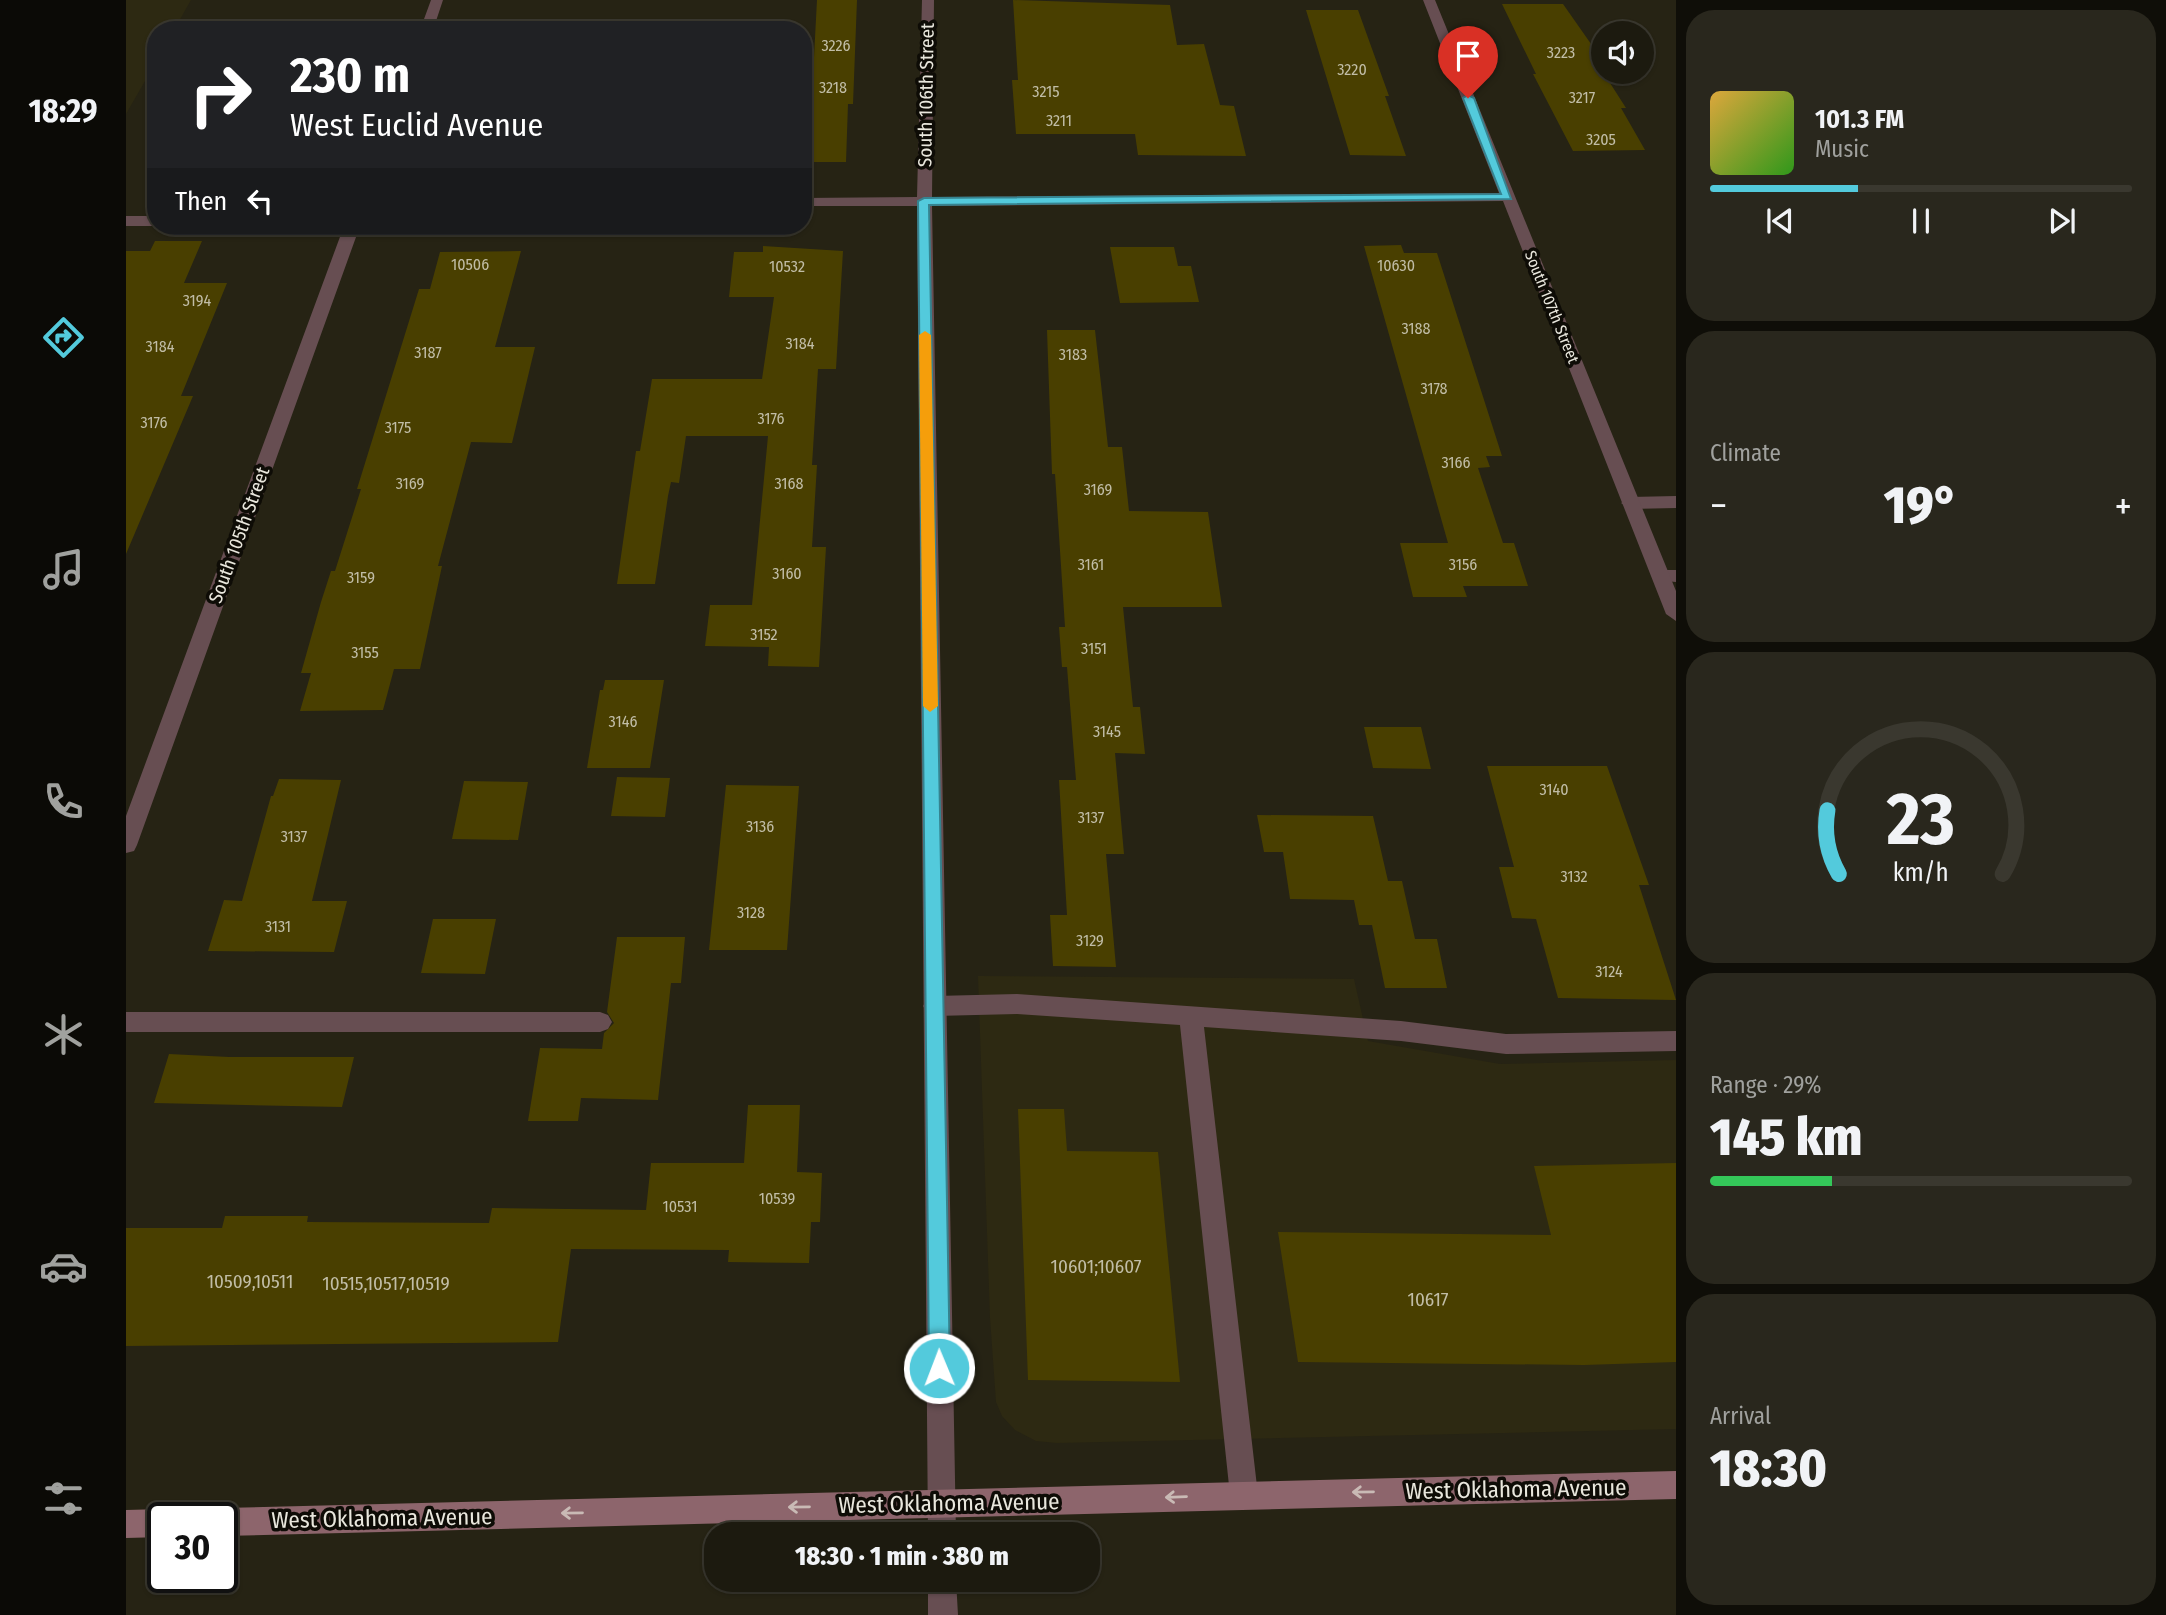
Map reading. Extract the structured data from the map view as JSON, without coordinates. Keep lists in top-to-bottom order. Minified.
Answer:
{"streets":{"main road":["West Oklahoma Avenue"],"street":["South 106th Street","South 107th Street","South 105th Street"]},"crossings":[["South 106th Street","West Oklahoma Avenue"]],"one_way":["West Oklahoma Avenue"],"house_numbers":["3226","3223","3220","3218","3215","3217","3211","3205","10506","10630","10532","3194","3188","3184","3184","3187","3183","3178","3176","3176","3175","3166","3169","3168","3169","3161","3156","3160","3159","3152","3151","3155","3146","3145","3140","3137","3136","3137","3132","3128","3131","3129","3124","10539","10531","10601;10607","10509,10511","10515,10517,10519","10617"],"page":{"tabs":"18:29","turn":["230 m","West Euclid Avenue"],"song":["101.3 FM","Music"],"then":"Then","tile":["Climate",["Range · 29%","145 km"],["Arrival","18:30"]],"heat":["−","19°","+"],"limit":"30","trip":"18:30 · 1 min · 380 m","gauge":["23","km/h"]}}
